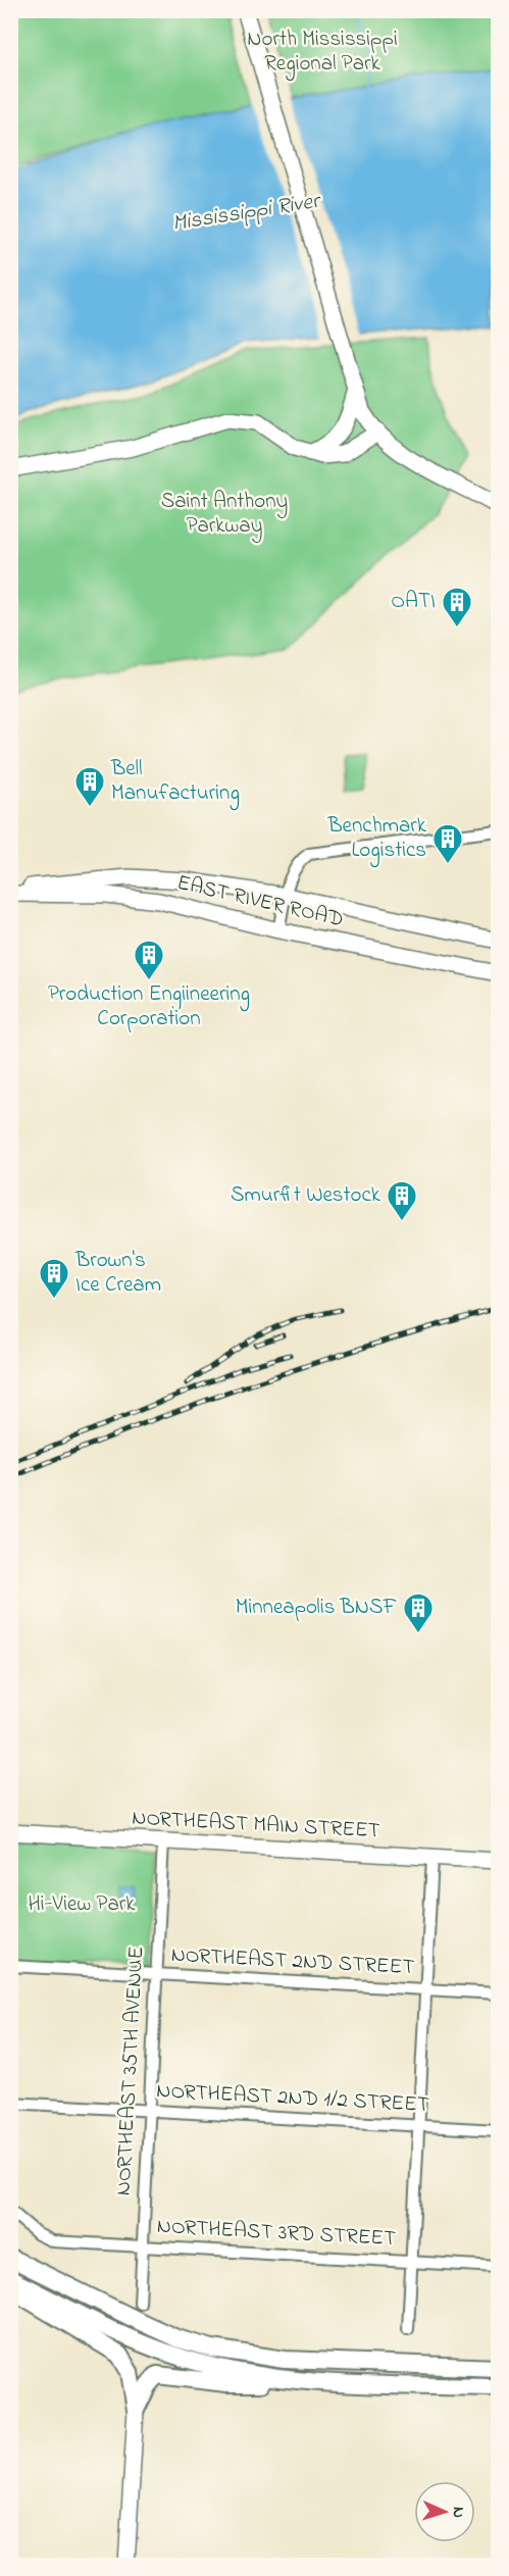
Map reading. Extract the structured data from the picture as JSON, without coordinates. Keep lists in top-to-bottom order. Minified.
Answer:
{"streets":{"street":["EAST RIVER ROAD","NORTHEAST MAIN STREET","NORTHEAST 2ND STREET","NORTHEAST 35TH AVENUE","NORTHEAST 2ND 1/2 STREET","NORTHEAST 3RD STREET"]},"crossings":[["NORTHEAST MAIN STREET","NORTHEAST 35TH AVENUE"],["NORTHEAST 2ND STREET","NORTHEAST 35TH AVENUE"],["NORTHEAST 35TH AVENUE","NORTHEAST 2ND 1/2 STREET"],["NORTHEAST 35TH AVENUE","NORTHEAST 3RD STREET"]],"water":["Mississippi River"],"parks":["North Mississippi Regional Park","Saint Anthony Parkway","Hi-View Park"],"places":{"building":["OATI","Bell Manufacturing","Benchmark Logistics","Production Engiineering Corporation","Smurfit Westock","Brown's Ice Cream","Minneapolis BNSF"]},"north":"right"}
